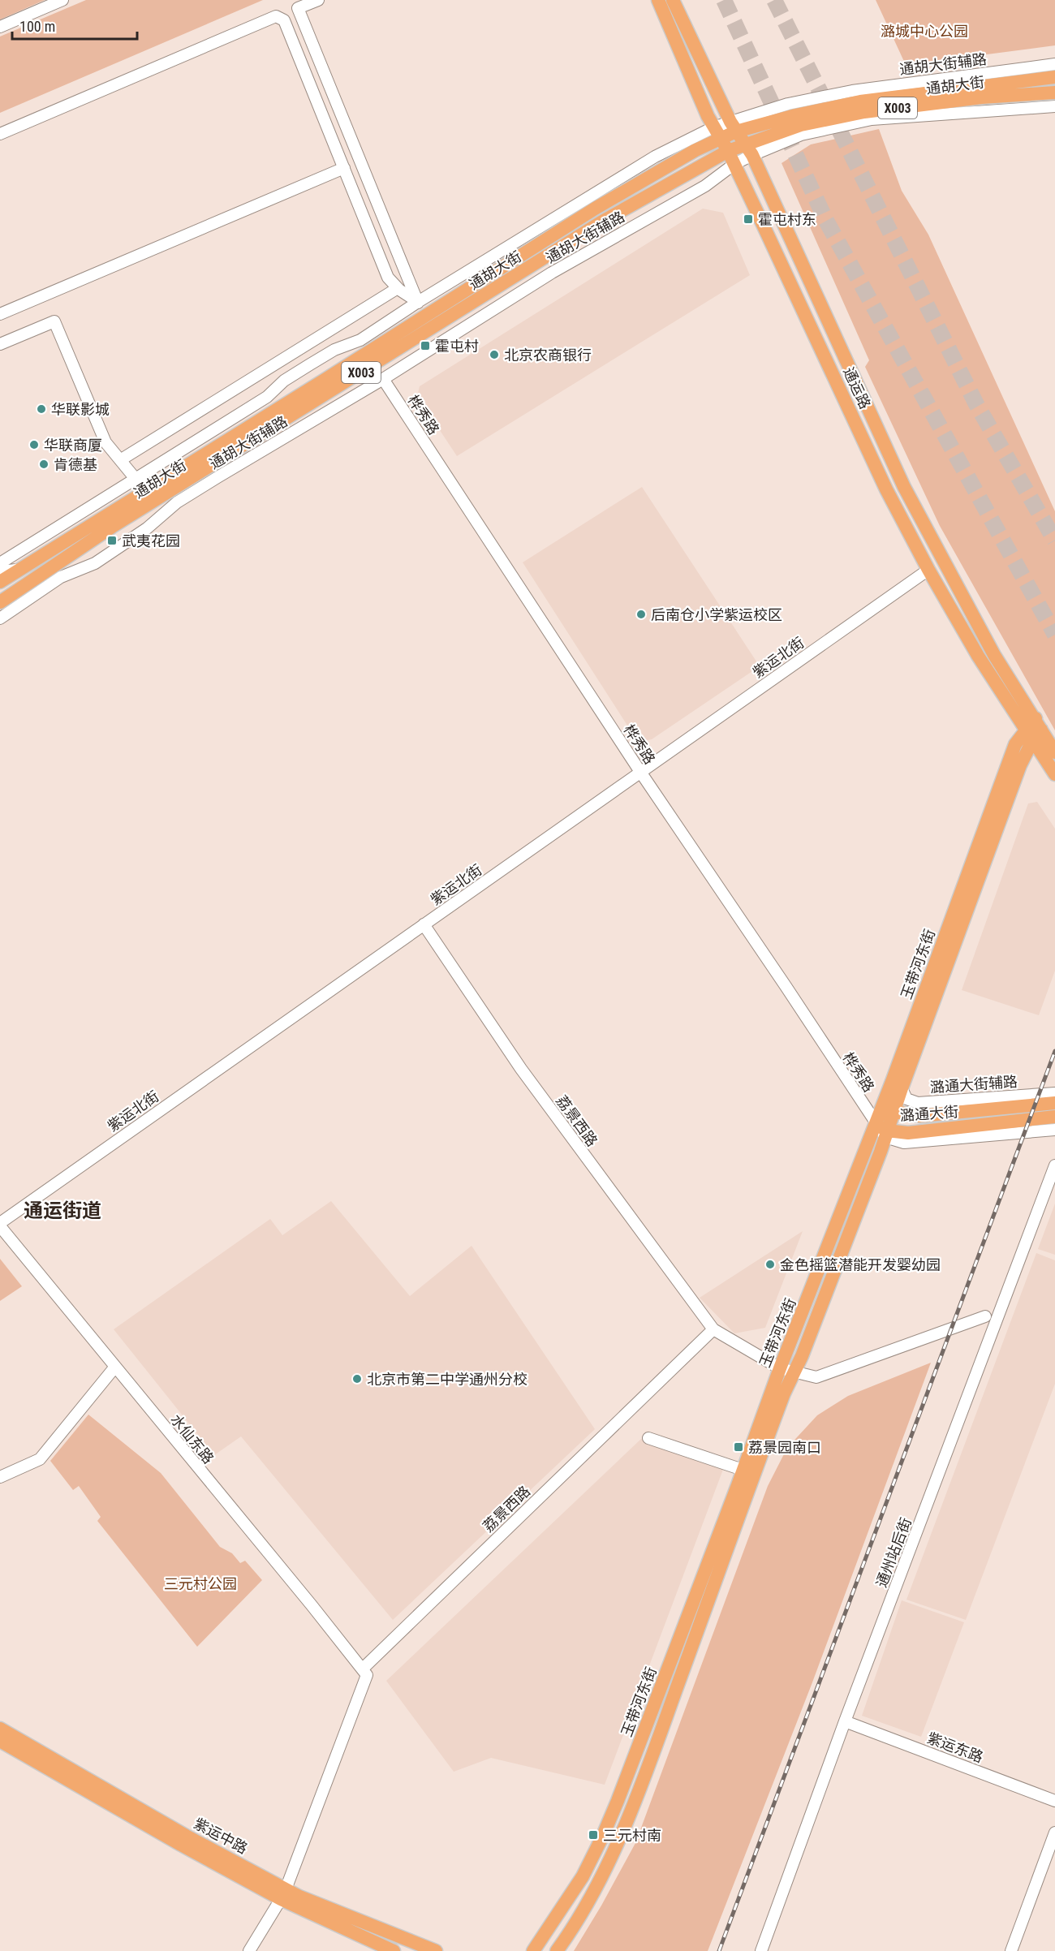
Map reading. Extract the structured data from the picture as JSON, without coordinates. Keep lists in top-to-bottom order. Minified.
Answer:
{"streets":{"main road":["通胡大街","X003","通运路","玉带河东街","潞通大街","紫运中路"],"street":["通胡大街辅路","桦秀路","紫运北街","潞通大街辅路","荔景西路","水仙东路","通州站后街","紫运东路"]},"crossings":[["通胡大街辅路","通胡大街"],["通胡大街辅路","通运路"],["通胡大街辅路","桦秀路"],["通胡大街","通运路"],["通运路","紫运北街"],["通运路","玉带河东街"],["桦秀路","紫运北街"],["桦秀路","玉带河东街"],["桦秀路","潞通大街"],["紫运北街","荔景西路"],["紫运北街","水仙东路"],["玉带河东街","潞通大街辅路"],["玉带河东街","潞通大街"],["玉带河东街","荔景西路"],["荔景西路","水仙东路"],["通州站后街","紫运东路"]],"districts":["通运街道"],"parks":["潞城中心公园","三元村公园"],"places":{"transit":["霍屯村东","霍屯村","武夷花园","荔景园南口","三元村南"],"other":["北京农商银行","华联影城","华联商厦","肯德基","后南仓小学紫运校区","金色摇篮潜能开发婴幼园","北京市第二中学通州分校"]},"scale_bar":"100 m"}
